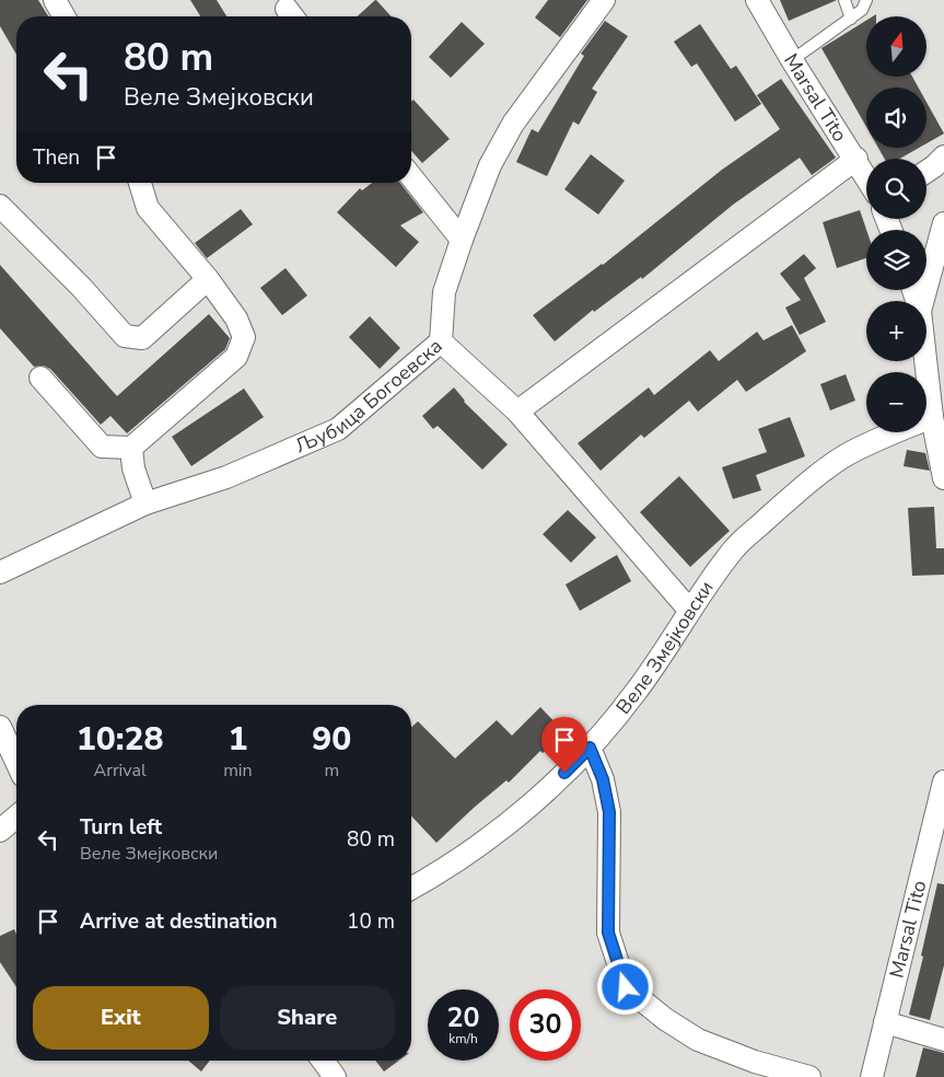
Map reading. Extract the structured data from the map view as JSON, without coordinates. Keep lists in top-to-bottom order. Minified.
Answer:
{"streets":{"street":["Marsal Tito","Љубица Богоевска","Веле Змејковски"]},"north":"top","page":{"map_buttons":["+","−"],"turn":["80 m","Веле Змејковски"],"then":"Then","eta":["10:28","Arrival","1","min","90","m"],"list":[{"name":"Turn left","note":"Веле Змејковски","value":"80 m"},{"name":"Arrive at destination","value":"10 m"}],"buttons":["Exit","Share"],"speed":"20 km/h","limit":"30"}}
